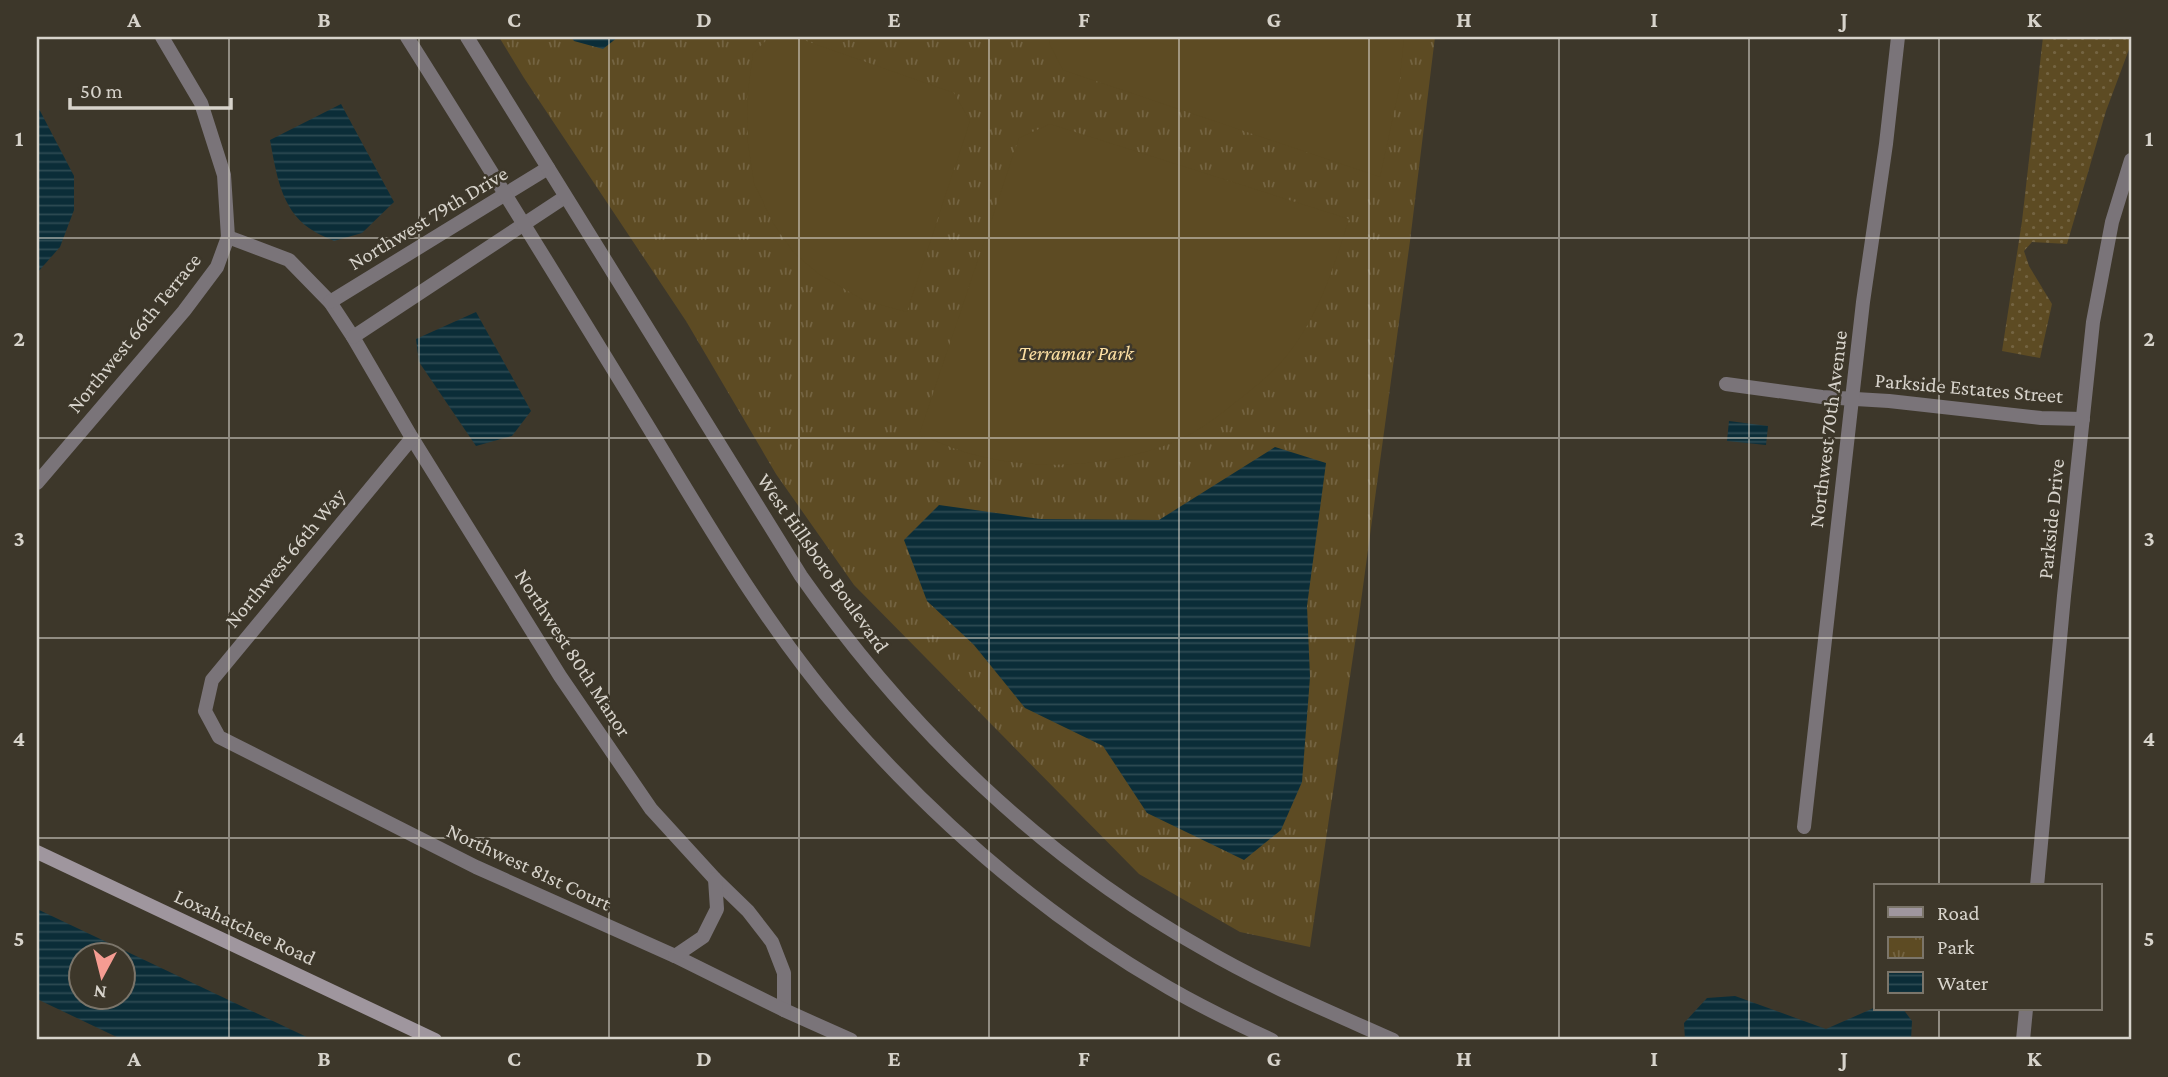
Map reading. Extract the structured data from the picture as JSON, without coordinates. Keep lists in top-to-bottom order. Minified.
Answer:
{"streets":{"main road":["Loxahatchee Road"],"street":["Northwest 79th Drive","Northwest 66th Terrace","Parkside Estates Street","Northwest 70th Avenue","Parkside Drive","Northwest 66th Way","West Hillsboro Boulevard","Northwest 80th Manor","Northwest 81st Court"]},"crossings":[["Northwest 79th Drive","West Hillsboro Boulevard"],["Northwest 79th Drive","Northwest 80th Manor"],["Northwest 66th Terrace","Northwest 80th Manor"],["Parkside Estates Street","Northwest 70th Avenue"],["Parkside Estates Street","Parkside Drive"],["Northwest 66th Way","Northwest 80th Manor"],["Northwest 66th Way","Northwest 81st Court"],["Northwest 80th Manor","Northwest 81st Court"]],"parks":["Terramar Park"],"legend":["Road","Park","Water"],"scale_bar":"50 m","north":"bottom","grid":{"columns":["A","B","C","D","E","F","G","H","I","J","K"],"rows":["1","2","3","4","5"]}}
